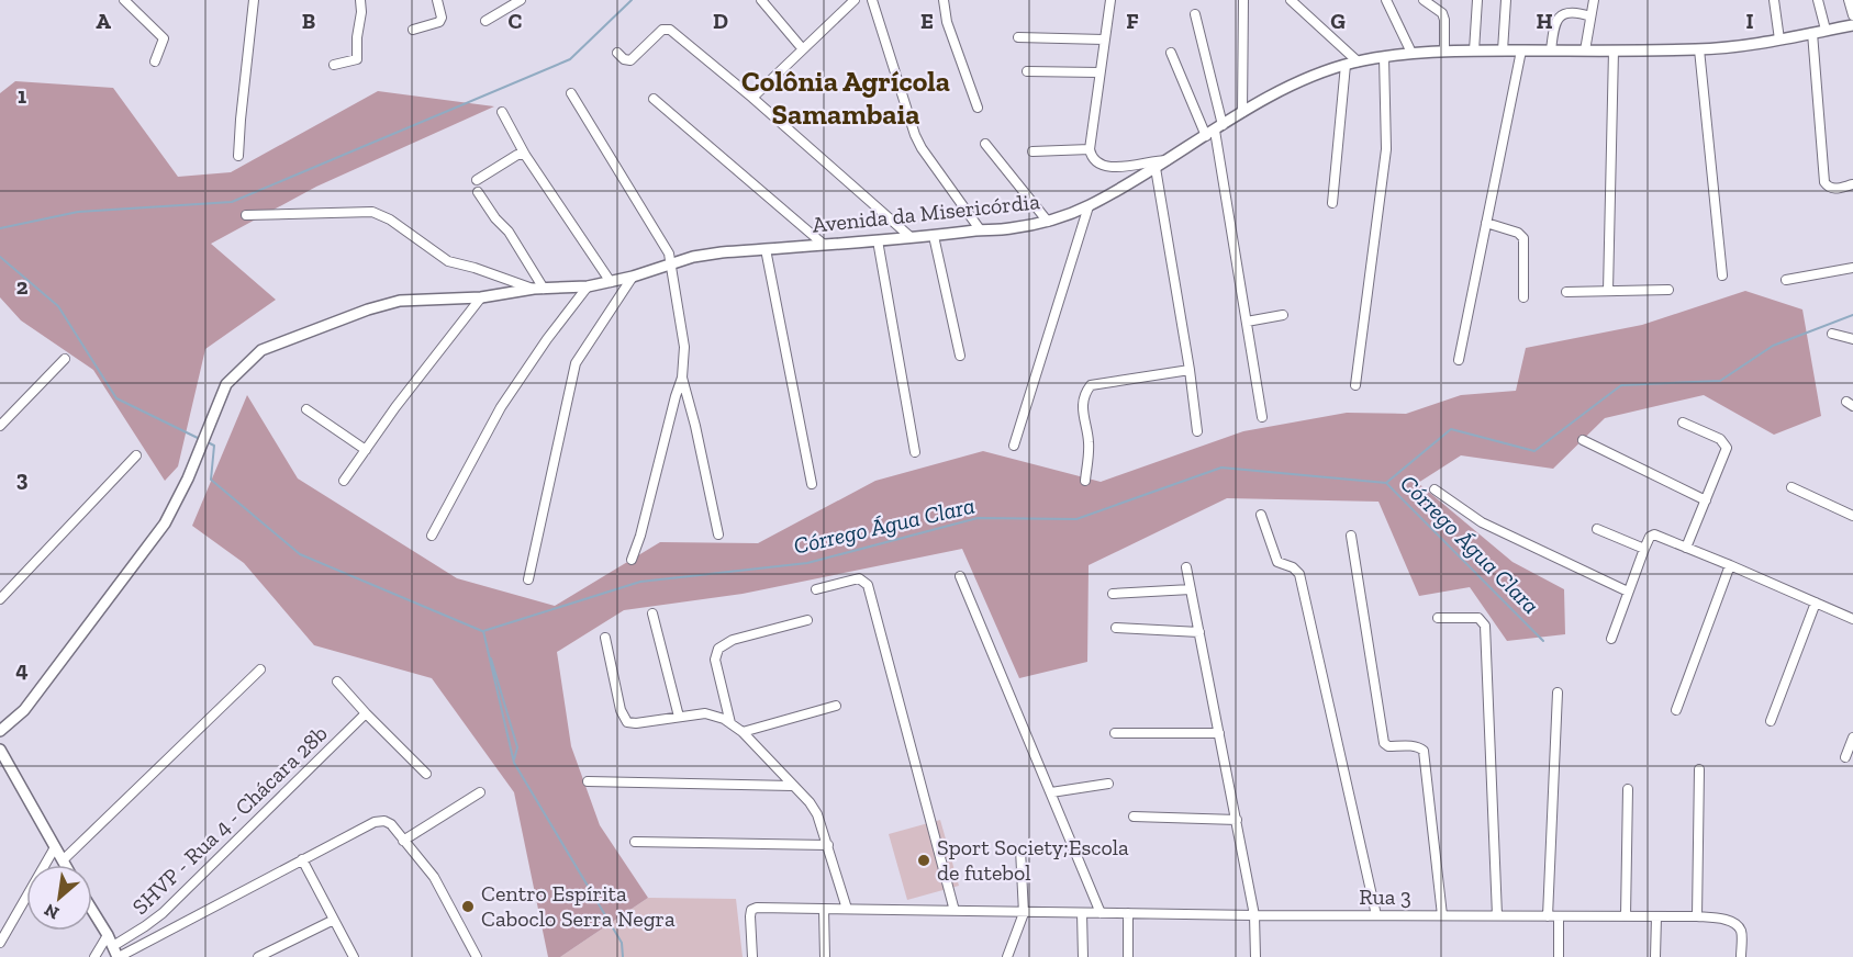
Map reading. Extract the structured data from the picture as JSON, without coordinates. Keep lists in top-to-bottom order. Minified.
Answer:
{"streets":{"street":["Avenida da Misericórdia","SHVP - Rua 4 - Chácara 28b","Rua 3"]},"districts":["Colônia Agrícola Samambaia"],"water":["Córrego Água Clara"],"places":["Sport Society;Escola de futebol","Centro Espírita Caboclo Serra Negra"],"north":"bottom left","grid":{"columns":["A","B","C","D","E","F","G","H","I"],"rows":["1","2","3","4"]}}
